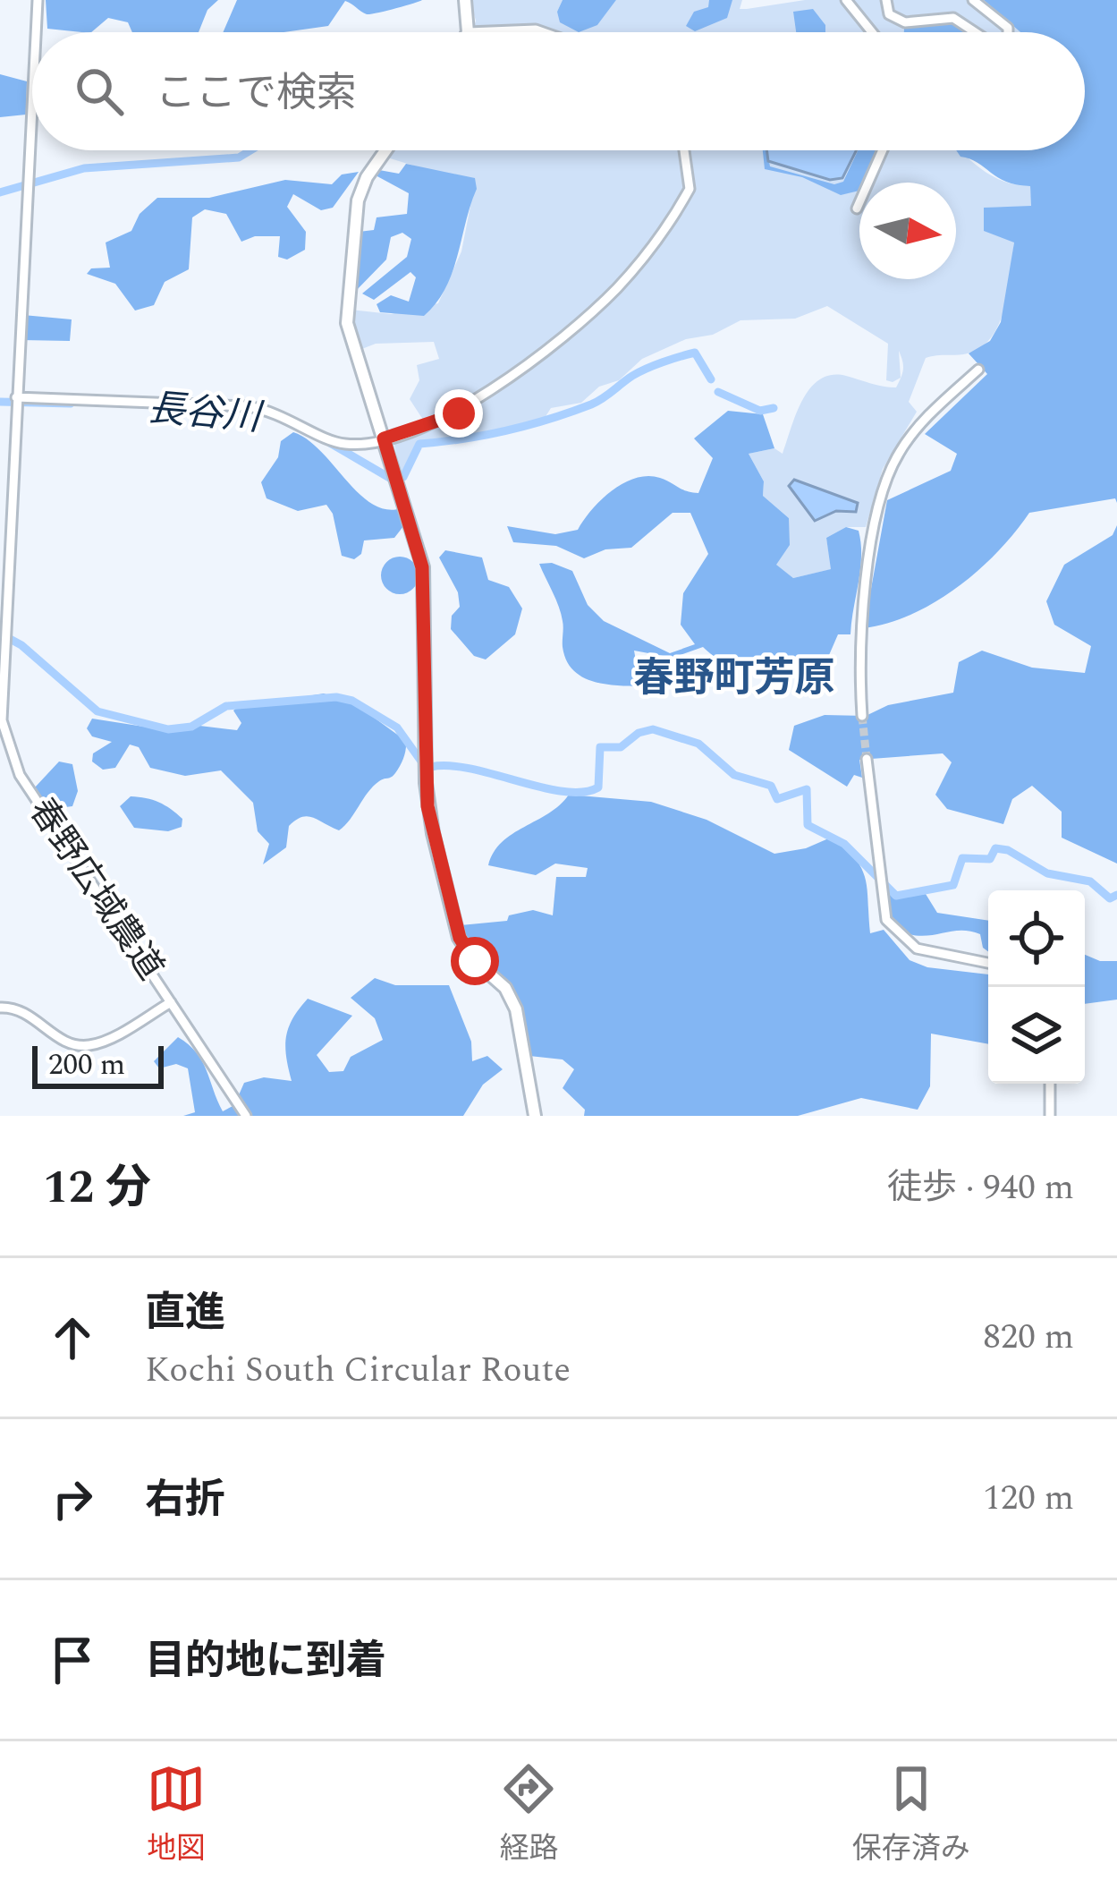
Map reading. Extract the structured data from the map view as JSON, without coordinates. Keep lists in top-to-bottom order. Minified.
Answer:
{"streets":{"street":["春野広域農道"]},"districts":["春野町芳原"],"water":["長谷川"],"scale_bar":"200 m","north":"right","page":{"search":"ここで検索","scale":"200 m","heading":["12 分","徒歩 · 940 m"],"list":[["直進","Kochi South Circular Route","820 m"],["右折","120 m"],"目的地に到着"],"nav":["地図","経路","保存済み"]}}
